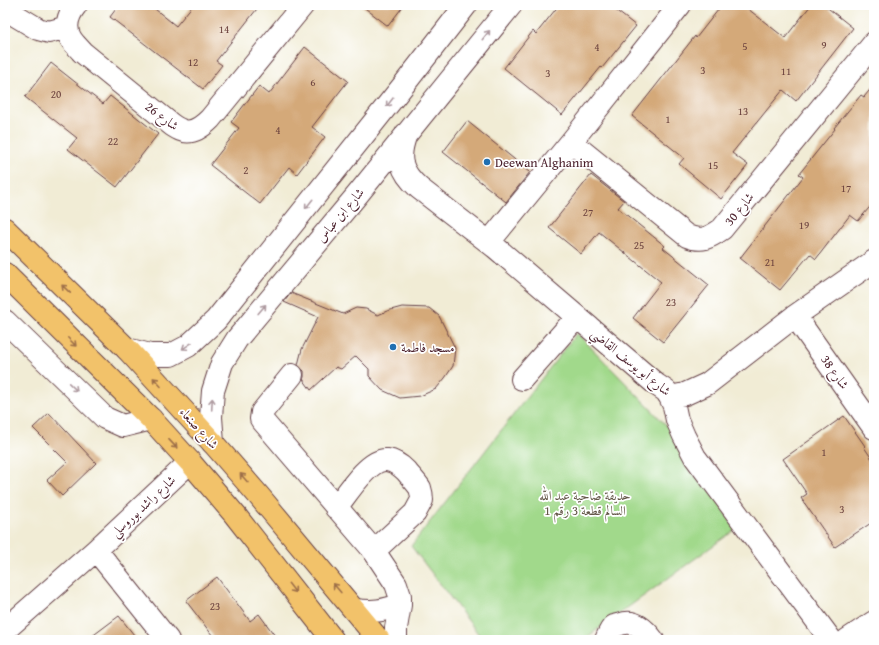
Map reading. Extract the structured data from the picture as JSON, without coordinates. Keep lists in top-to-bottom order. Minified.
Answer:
{"streets":{"main road":["شارع صنعاء"],"street":["شارع 26","شارع 30","شارع ابن عباس","شارع أبو يوسف القاضي","شارع 38","شارع راشد بوروسلي"]},"crossings":[["شارع ابن عباس","شارع أبو يوسف القاضي"],["شارع ابن عباس","شارع صنعاء"],["شارع أبو يوسف القاضي","شارع 38"]],"parks":["حديقة ضاحية عبد الله السالم قطعة 3 رقم 1"],"places":["Deewan Alghanim","مسجد فاطمة"],"house_numbers":["14","9","5","4","12","3","11","3","6","20","13","1","4","22","15","2","17","27","19","25","21","23","1","3","23"]}
